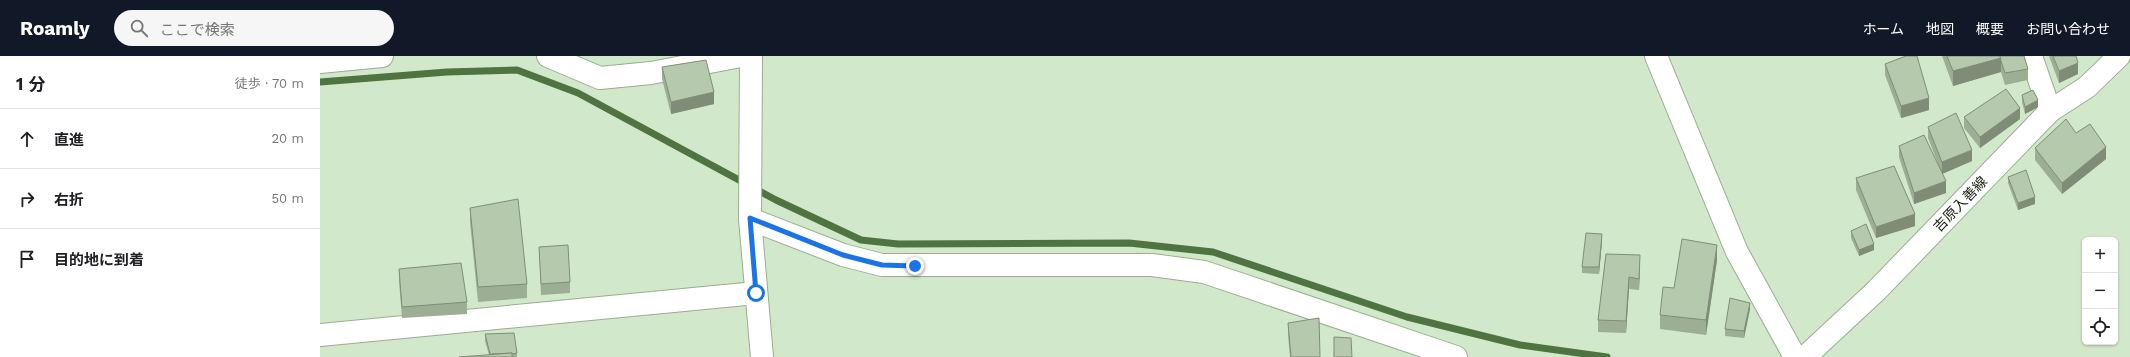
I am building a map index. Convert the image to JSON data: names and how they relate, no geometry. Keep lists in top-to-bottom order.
{
  "streets": {
    "street": ["吉原入善線"]
  },
  "page": {
    "header": "Roamly",
    "search": "ここで検索",
    "nav": [
      "ホーム",
      "地図",
      "概要",
      "お問い合わせ"
    ],
    "heading": ["1 分", "徒歩 · 70 m"],
    "list": [
      ["直進", "20 m"],
      ["右折", "50 m"],
      "目的地に到着"
    ],
    "map_buttons": ["+", "−"]
  }
}
